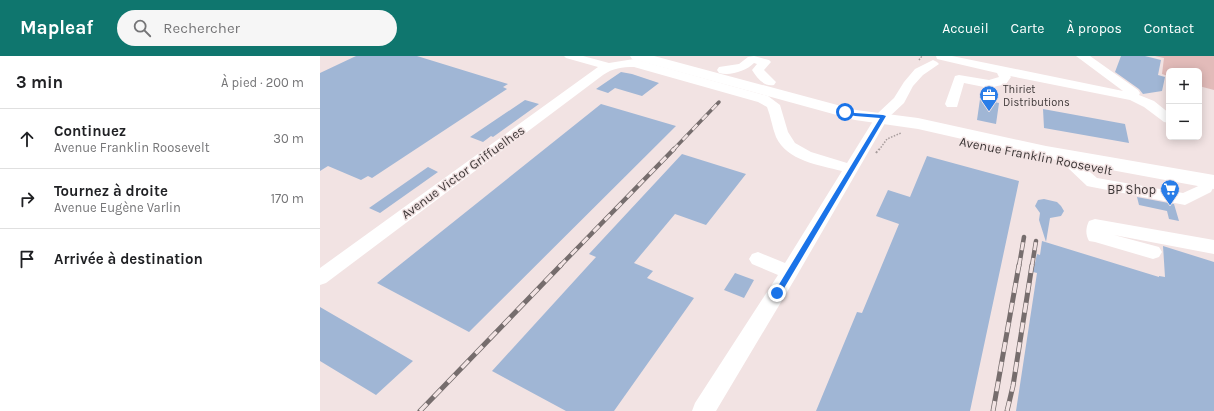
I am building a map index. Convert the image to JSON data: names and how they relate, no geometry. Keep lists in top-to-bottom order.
{
  "streets": {
    "main road": ["Avenue Franklin Roosevelt"],
    "street": ["Avenue Victor Griffuelhes"]
  },
  "places": {
    "office": ["Thiriet Distributions"],
    "supermarket": ["BP Shop"]
  },
  "page": {
    "header": "Mapleaf",
    "search": "Rechercher",
    "nav": [
      "Accueil",
      "Carte",
      "À propos",
      "Contact"
    ],
    "heading": ["3 min", "À pied · 200 m"],
    "map_buttons": ["+", "−"],
    "list": [
      ["Continuez", "Avenue Franklin Roosevelt", "30 m"],
      ["Tournez à droite", "Avenue Eugène Varlin", "170 m"],
      "Arrivée à destination"
    ]
  }
}
